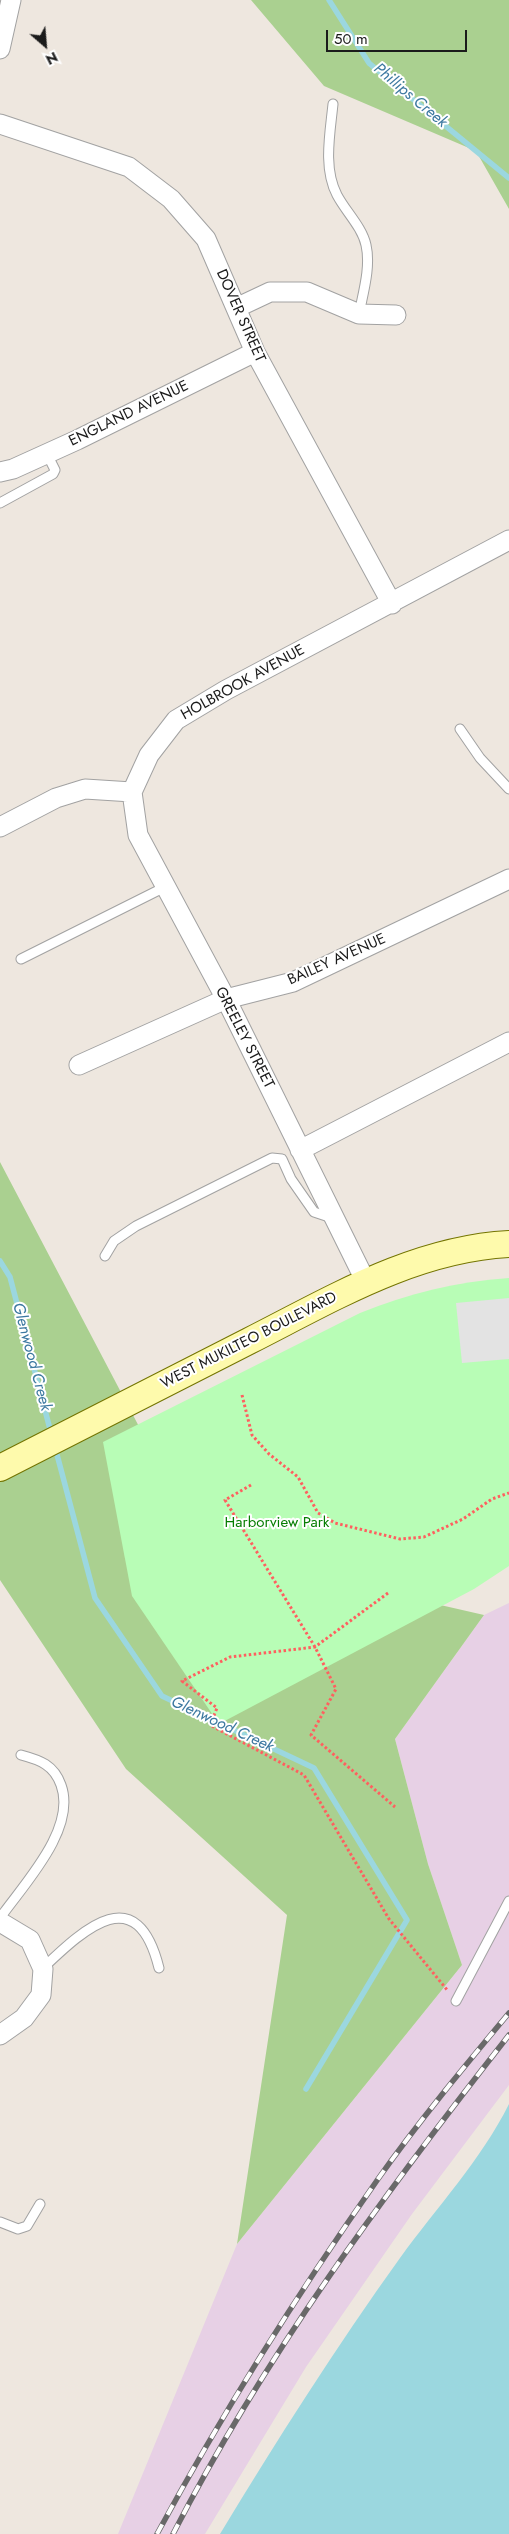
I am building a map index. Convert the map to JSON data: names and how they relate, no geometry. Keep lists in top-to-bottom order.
{
  "streets": {
    "main road": ["WEST MUKILTEO BOULEVARD"],
    "street": [
      "DOVER STREET",
      "ENGLAND AVENUE",
      "HOLBROOK AVENUE",
      "BAILEY AVENUE",
      "GREELEY STREET"
    ]
  },
  "crossings": [
    ["DOVER STREET", "ENGLAND AVENUE"],
    ["DOVER STREET", "HOLBROOK AVENUE"],
    ["HOLBROOK AVENUE", "GREELEY STREET"],
    ["BAILEY AVENUE", "GREELEY STREET"],
    ["GREELEY STREET", "WEST MUKILTEO BOULEVARD"]
  ],
  "water": ["Phillips Creek", "Glenwood Creek"],
  "parks": ["Harborview Park"],
  "scale_bar": "50 m",
  "north": "bottom right"
}
